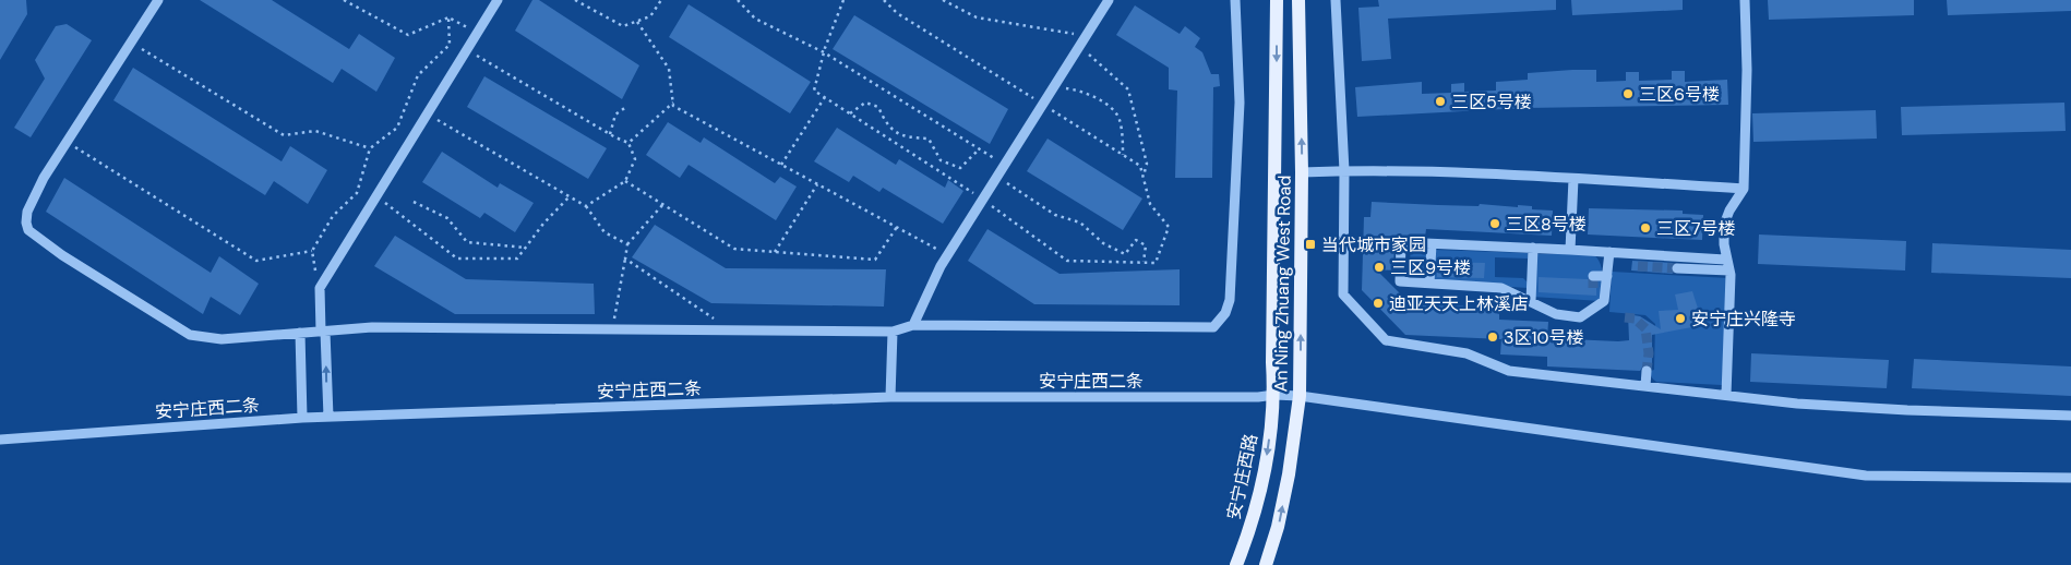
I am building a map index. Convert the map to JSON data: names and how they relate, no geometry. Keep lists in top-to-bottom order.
{
  "streets": {
    "main road": ["An Ning Zhuang West Road", "安宁庄西路"],
    "street": ["安宁庄西二条"]
  },
  "crossings": [
    ["An Ning Zhuang West Road", "安宁庄西二条"],
    ["安宁庄西二条", "安宁庄西路"]
  ],
  "one_way": ["An Ning Zhuang West Road", "安宁庄西路"],
  "places": {
    "other": [
      "三区6号楼",
      "三区5号楼",
      "三区8号楼",
      "三区7号楼",
      "三区9号楼",
      "迪亚天天上林溪店",
      "安宁庄兴隆寺",
      "3区10号楼"
    ],
    "transit": ["当代城市家园"]
  }
}
